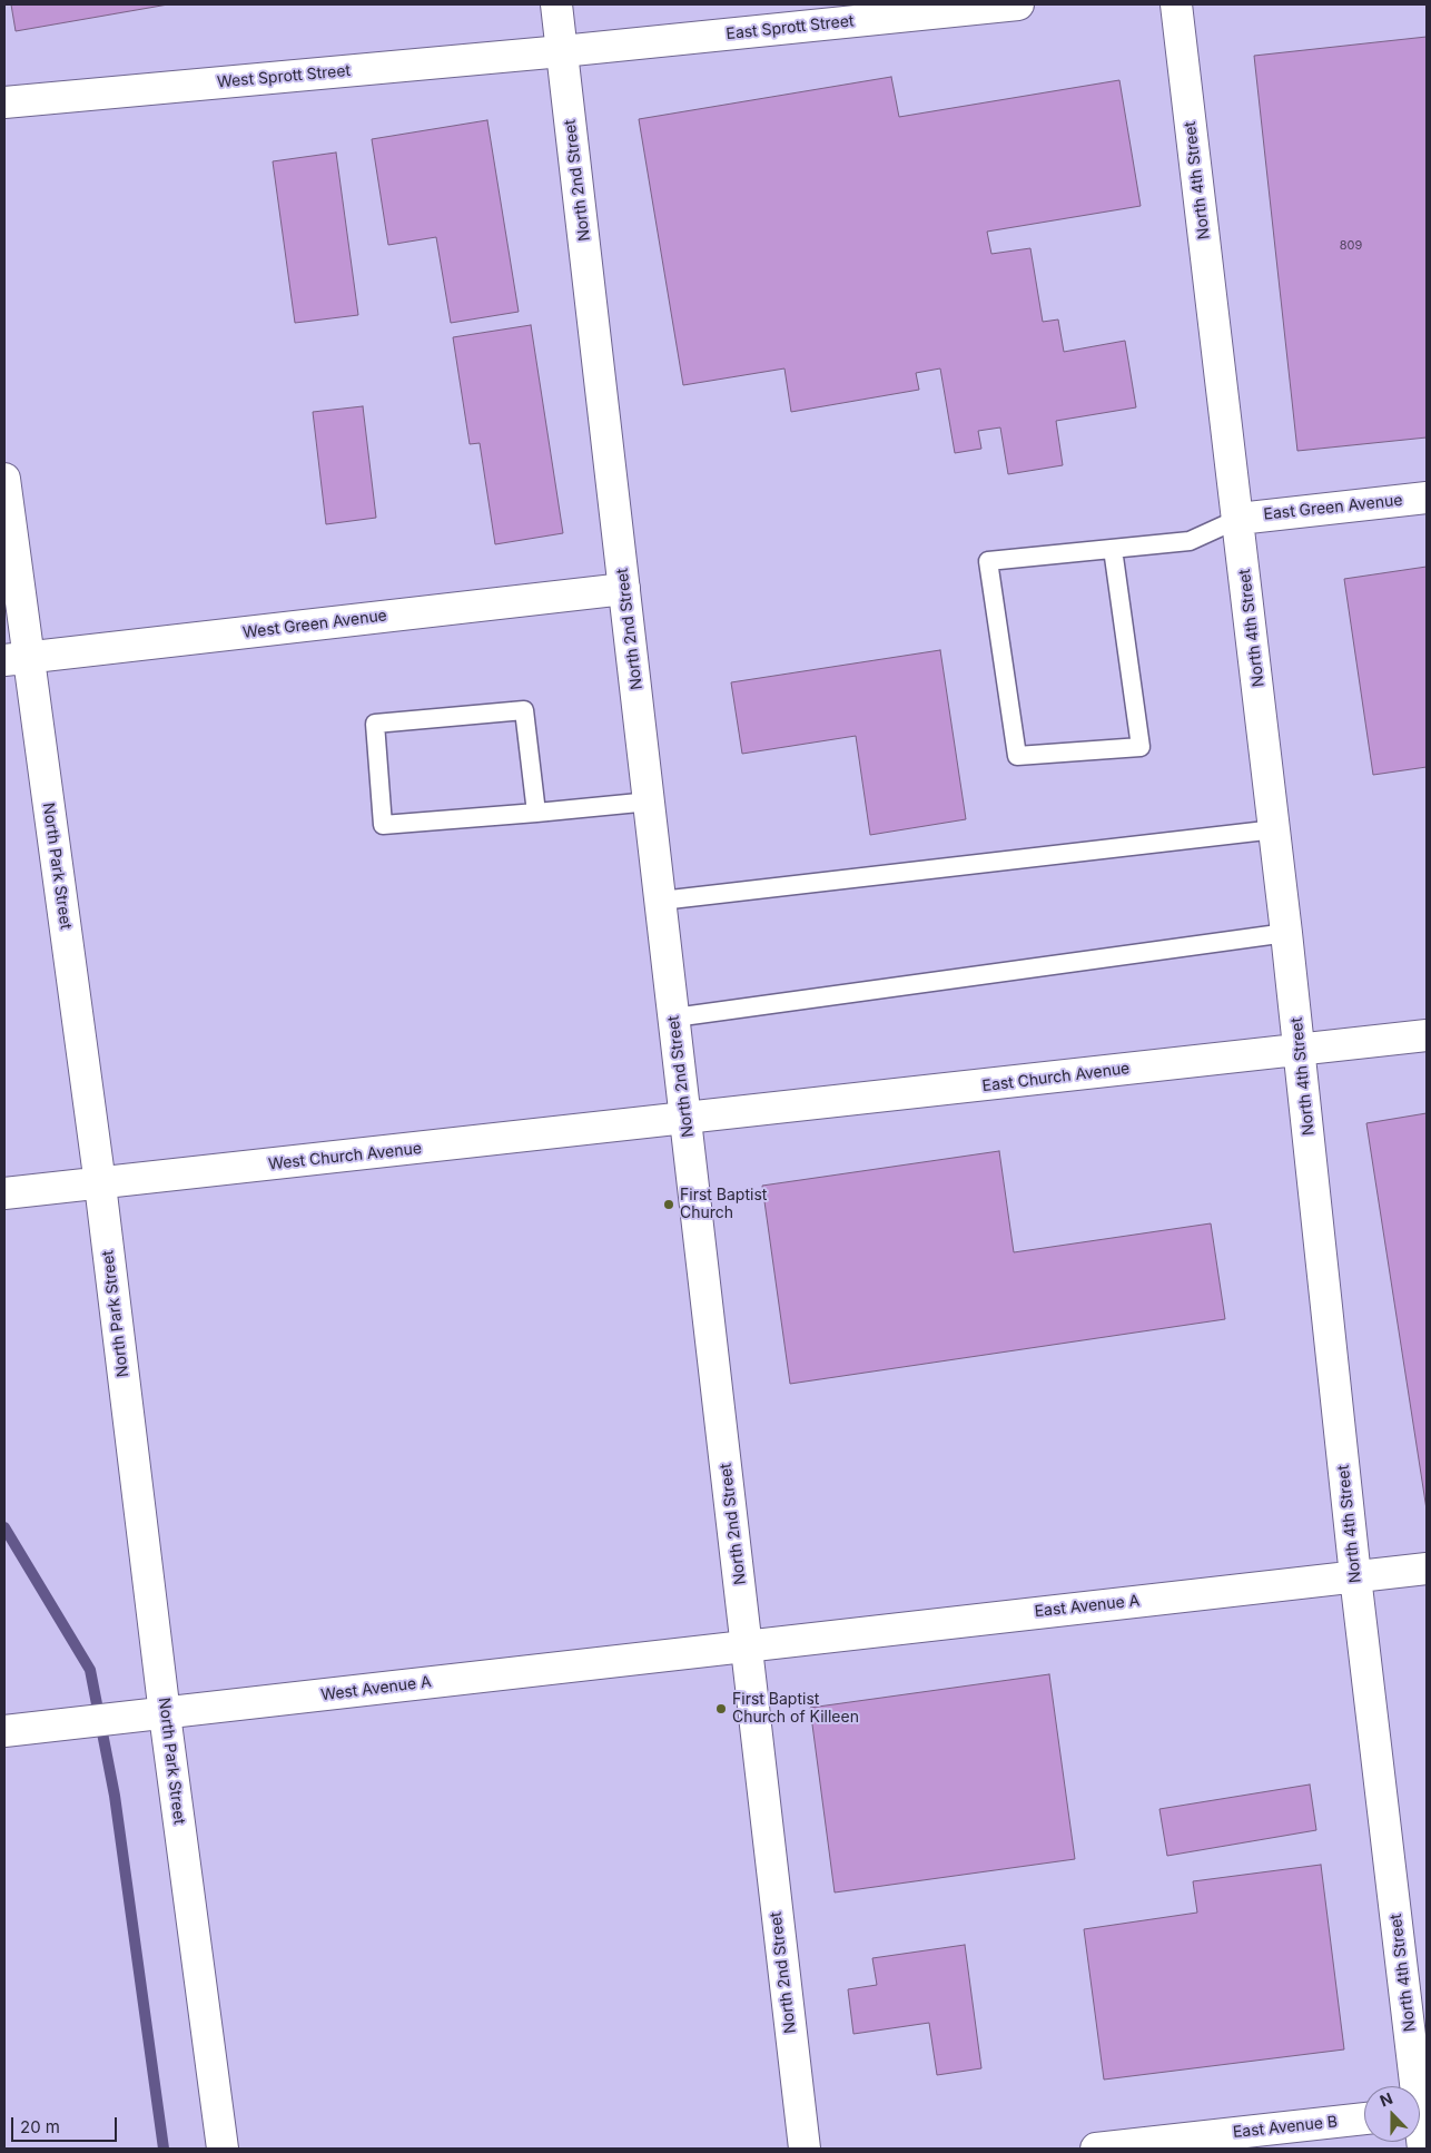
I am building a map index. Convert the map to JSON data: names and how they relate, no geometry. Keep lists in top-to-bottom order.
{
  "streets": {
    "street": [
      "East Sprott Street",
      "West Sprott Street",
      "North 2nd Street",
      "North 4th Street",
      "East Green Avenue",
      "West Green Avenue",
      "North Park Street",
      "East Church Avenue",
      "West Church Avenue",
      "East Avenue A",
      "West Avenue A",
      "East Avenue B"
    ]
  },
  "crossings": [
    ["East Sprott Street", "West Sprott Street"],
    ["East Sprott Street", "North 2nd Street"],
    ["West Sprott Street", "North 2nd Street"],
    ["North 2nd Street", "West Green Avenue"],
    ["North 2nd Street", "East Church Avenue"],
    ["North 2nd Street", "West Church Avenue"],
    ["North 2nd Street", "East Avenue A"],
    ["North 2nd Street", "West Avenue A"],
    ["North 4th Street", "East Green Avenue"],
    ["North 4th Street", "East Church Avenue"],
    ["North 4th Street", "East Avenue A"],
    ["West Green Avenue", "North Park Street"],
    ["North Park Street", "West Church Avenue"],
    ["North Park Street", "West Avenue A"],
    ["East Church Avenue", "West Church Avenue"],
    ["East Avenue A", "West Avenue A"]
  ],
  "places": ["First Baptist Church", "First Baptist Church of Killeen"],
  "house_numbers": ["809"],
  "scale_bar": "20 m",
  "north": "top"
}
